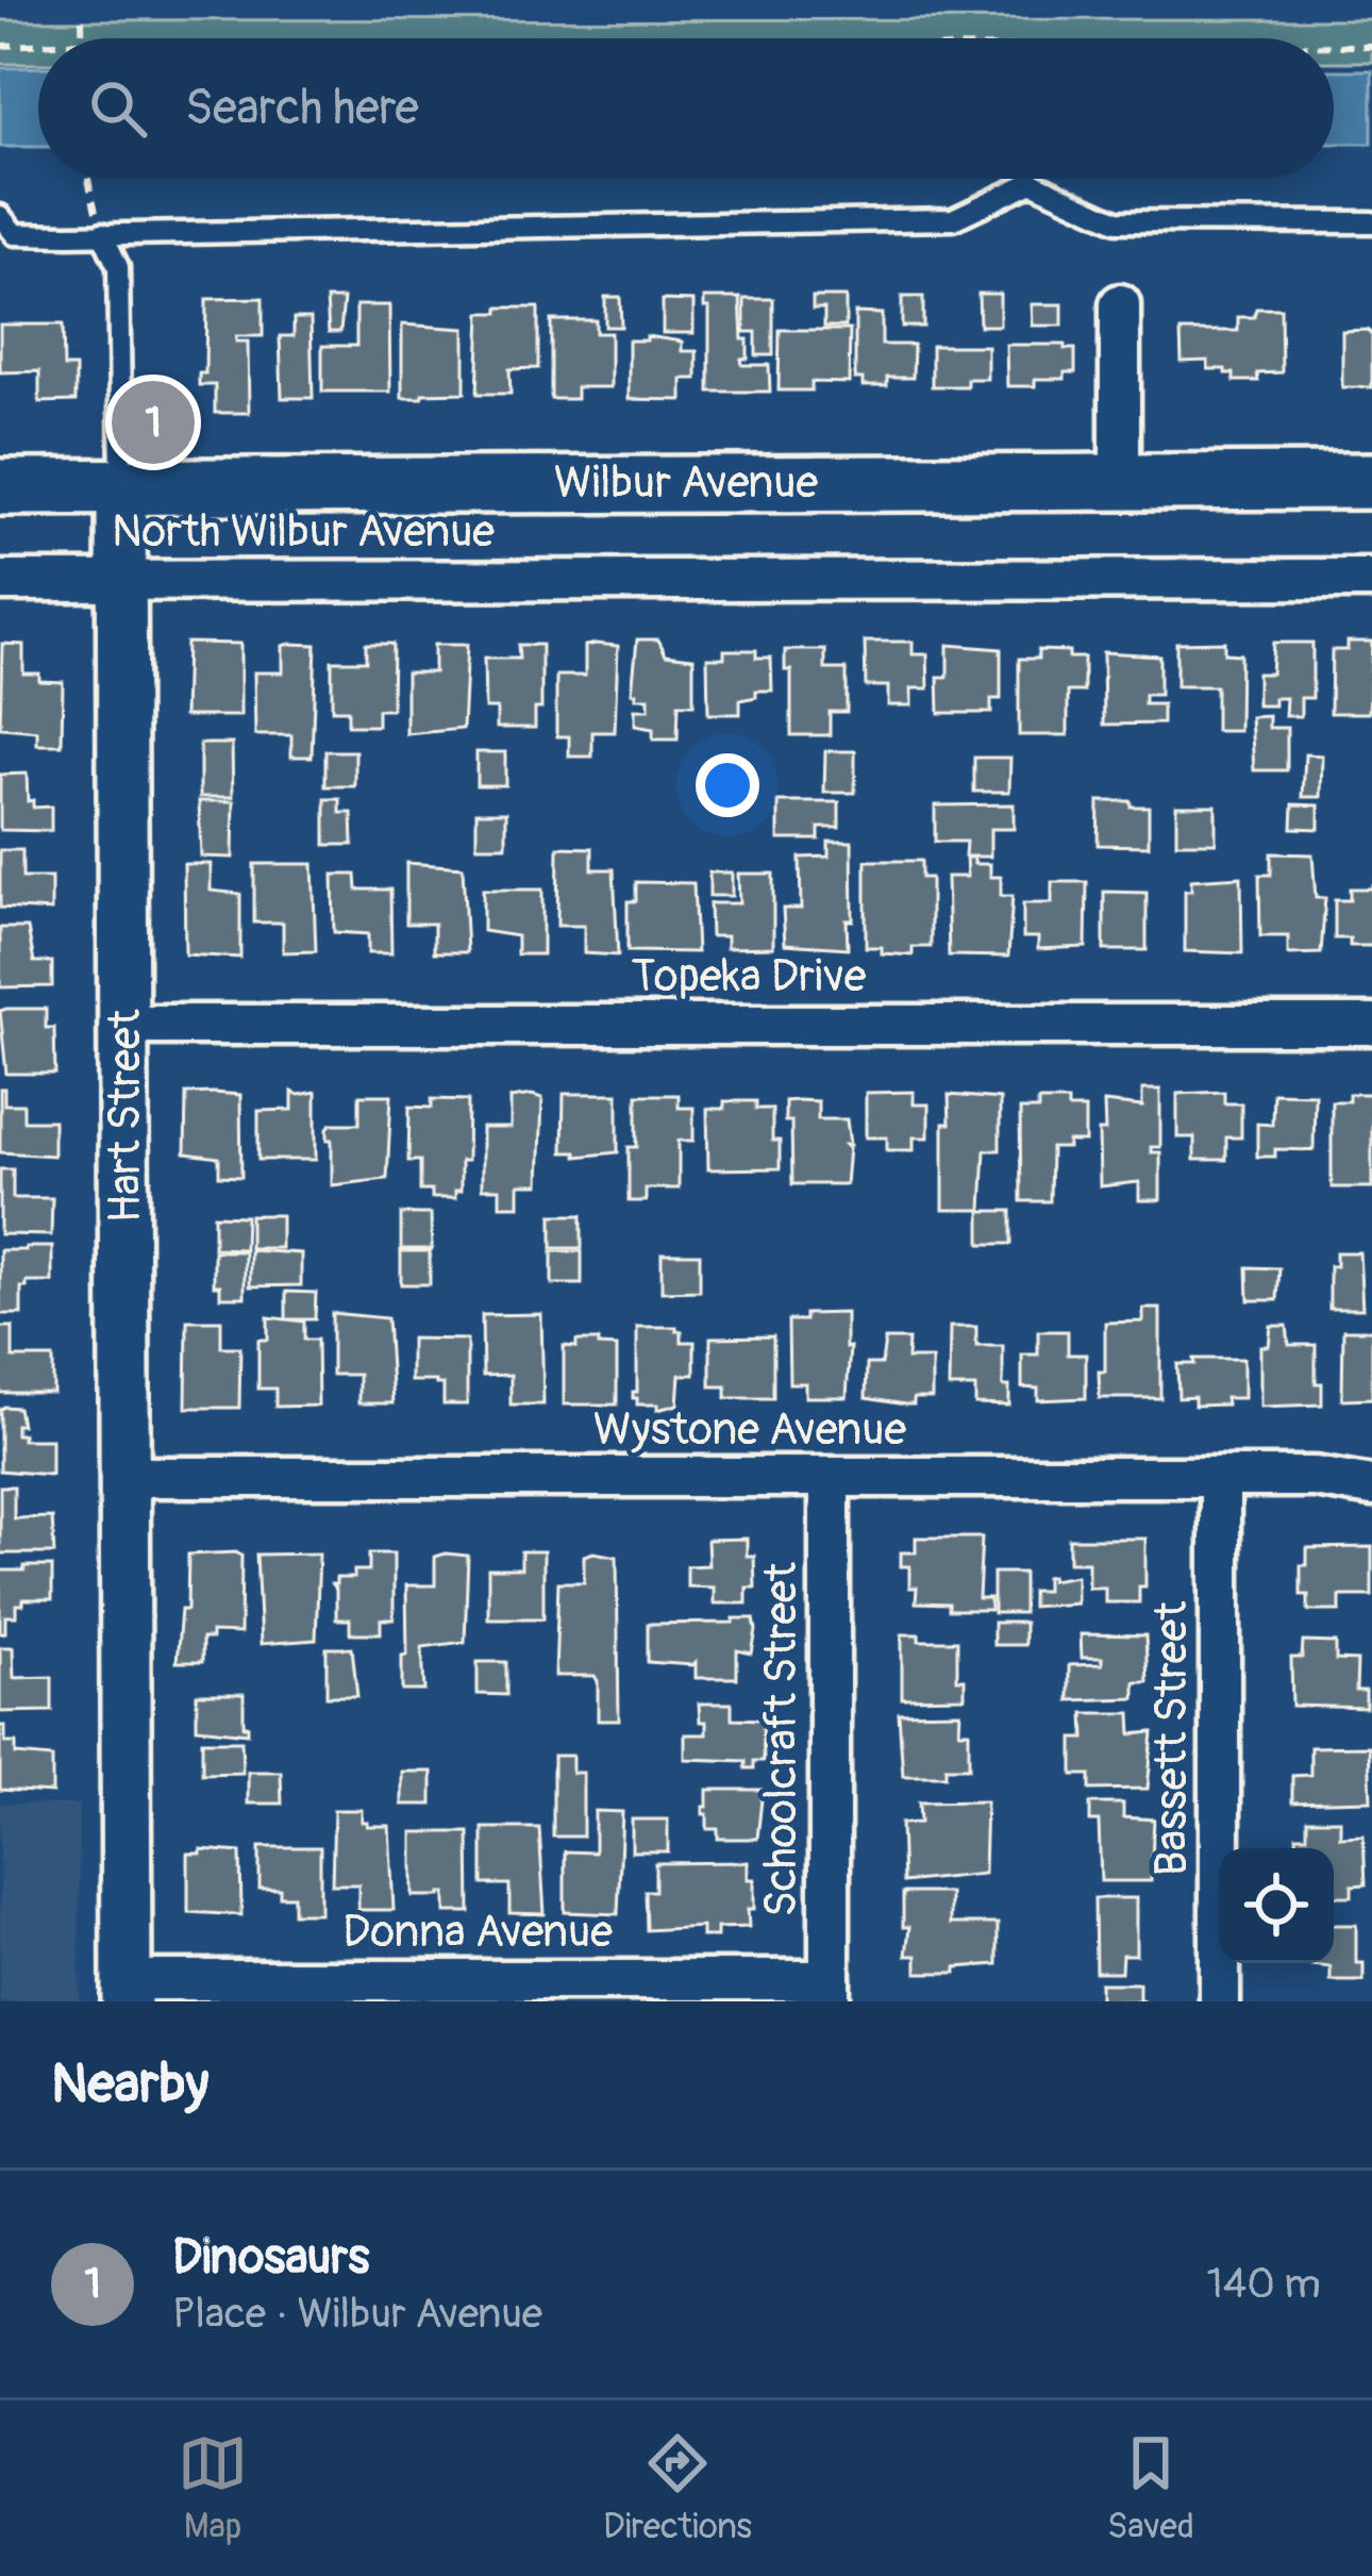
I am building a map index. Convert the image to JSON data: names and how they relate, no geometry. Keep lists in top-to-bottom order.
{
  "streets": {
    "main road": ["Wilbur Avenue"],
    "street": [
      "North Wilbur Avenue",
      "Topeka Drive",
      "Hart Street",
      "Wystone Avenue",
      "Bassett Street",
      "Schoolcraft Street",
      "Donna Avenue"
    ]
  },
  "crossings": [
    ["Wilbur Avenue", "Hart Street"],
    ["North Wilbur Avenue", "Hart Street"],
    ["Topeka Drive", "Hart Street"],
    ["Hart Street", "Wystone Avenue"],
    ["Hart Street", "Donna Avenue"],
    ["Wystone Avenue", "Bassett Street"],
    ["Wystone Avenue", "Schoolcraft Street"],
    ["Schoolcraft Street", "Donna Avenue"]
  ],
  "page": {
    "search": "Search here",
    "pins": "1",
    "heading": "Nearby",
    "list": [
      {
        "mark": "1",
        "name": "Dinosaurs",
        "note": "Place · Wilbur Avenue",
        "value": "140 m"
      }
    ],
    "nav": ["Map", "Directions", "Saved"]
  }
}
